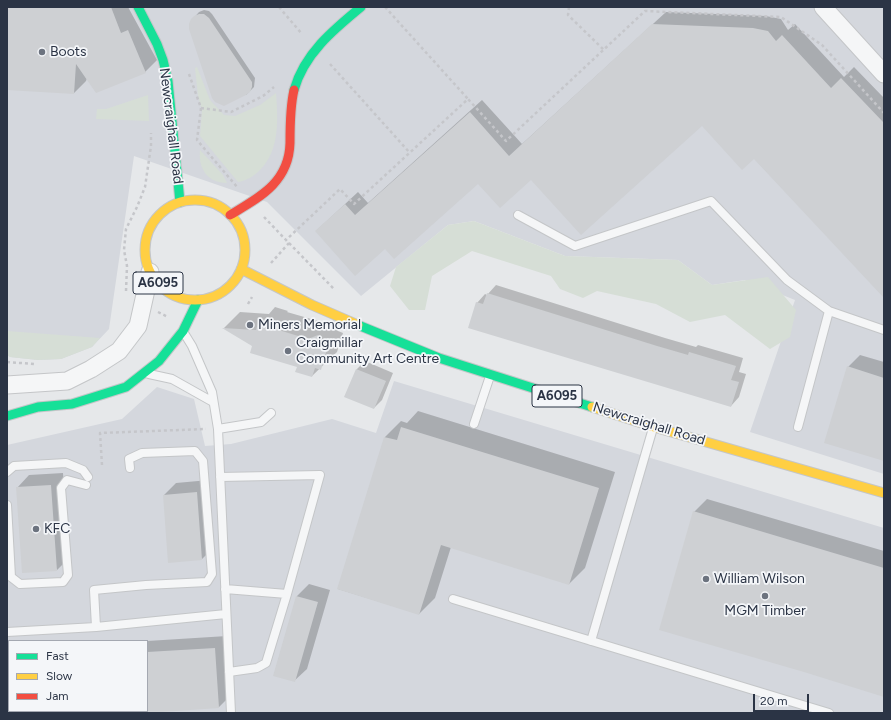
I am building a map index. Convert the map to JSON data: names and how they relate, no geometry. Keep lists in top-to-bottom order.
{
  "streets": {
    "main road": ["Newcraighall Road", "A6095"]
  },
  "crossings": [
    ["Newcraighall Road", "A6095"]
  ],
  "places": [
    "Boots",
    "Miners Memorial",
    "Craigmillar Community Art Centre",
    "KFC",
    "William Wilson",
    "MGM Timber"
  ],
  "legend": ["Fast", "Slow", "Jam"],
  "scale_bar": "20 m"
}
